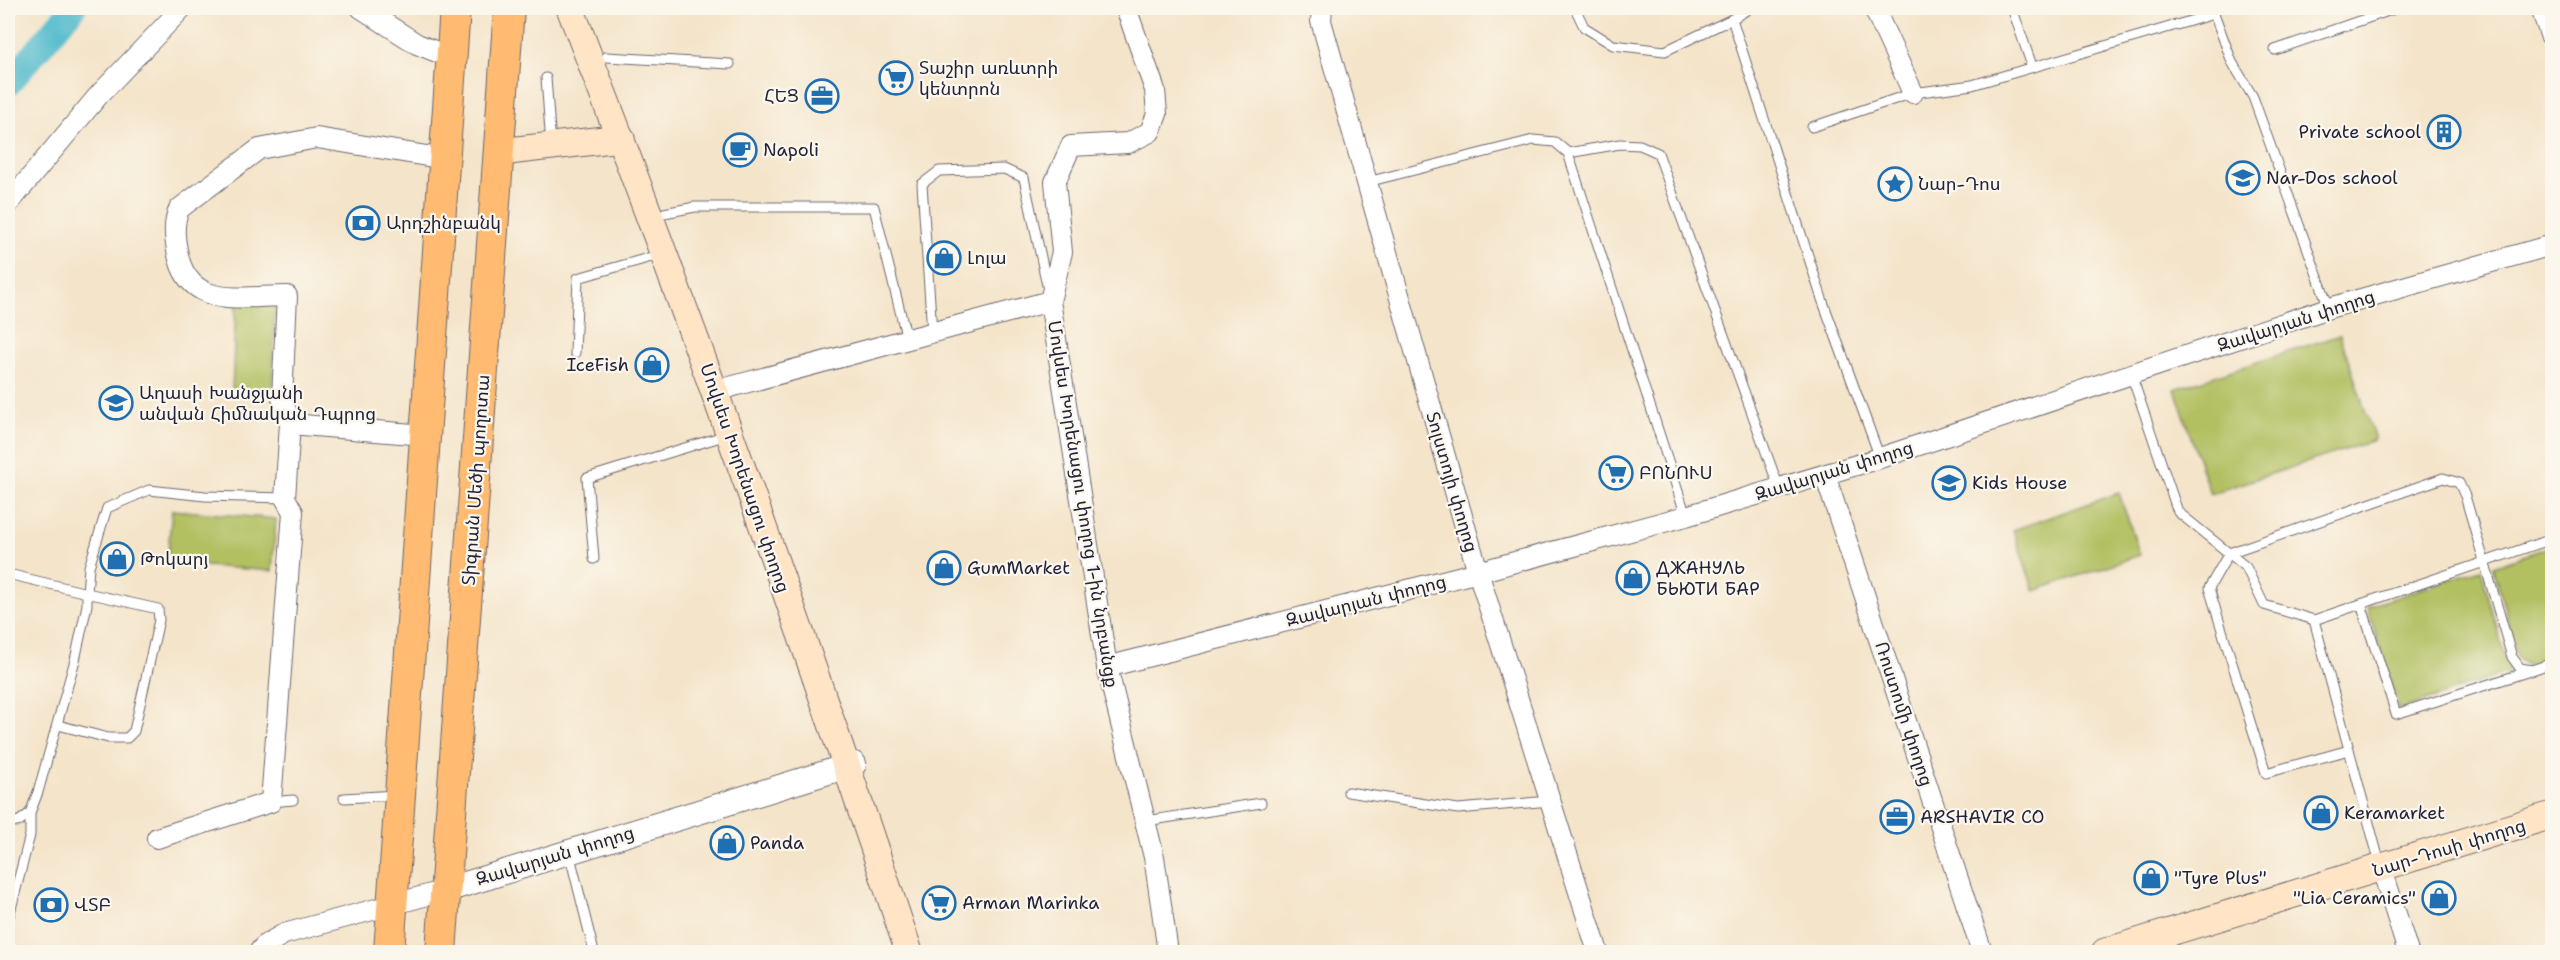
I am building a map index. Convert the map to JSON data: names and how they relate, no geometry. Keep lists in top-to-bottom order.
{
  "streets": {
    "main road": ["Մովսես Խորենացու փողոց", "Տիգրան Մեծի պողոտա", "Նար-Դոսի փողոց"],
    "street": [
      "Զավարյան փողոց",
      "Տոլստոյի փողոց",
      "Մովսես Խորենացու փողոց 1-ին նրբանցք",
      "Ռոստոմի փողոց"
    ]
  },
  "crossings": [
    ["Զավարյան փողոց", "Մովսես Խորենացու փողոց"],
    ["Զավարյան փողոց", "Տիգրան Մեծի պողոտա"],
    ["Զավարյան փողոց", "Տոլստոյի փողոց"],
    ["Զավարյան փողոց", "Մովսես Խորենացու փողոց 1-ին նրբանցք"],
    ["Զավարյան փողոց", "Ռոստոմի փողոց"]
  ],
  "places": {
    "supermarket": ["Տաշիր առևտրի կենտրոն", "ԲՈՆՈՒՍ", "Arman Marinka"],
    "office": ["ՀԵՑ", "ARSHAVIR CO"],
    "building": ["Private school"],
    "cafe": ["Napoli"],
    "school or university": ["Nar-Dos school", "Աղասի Խանջյանի անվան Հիմնական Դպրոց", "Kids House"],
    "place": ["Նար-Դոս"],
    "bank": ["Արդշինբանկ", "ՎՏԲ"],
    "shop": [
      "Լոլա",
      "IceFish",
      "Թոկարյ",
      "GumMarket",
      "ДЖАНУЛЬ БЬЮТИ БАР",
      "Keramarket",
      "Panda",
      "\"Tyre Plus\"",
      "\"Lia Ceramics\""
    ]
  }
}
